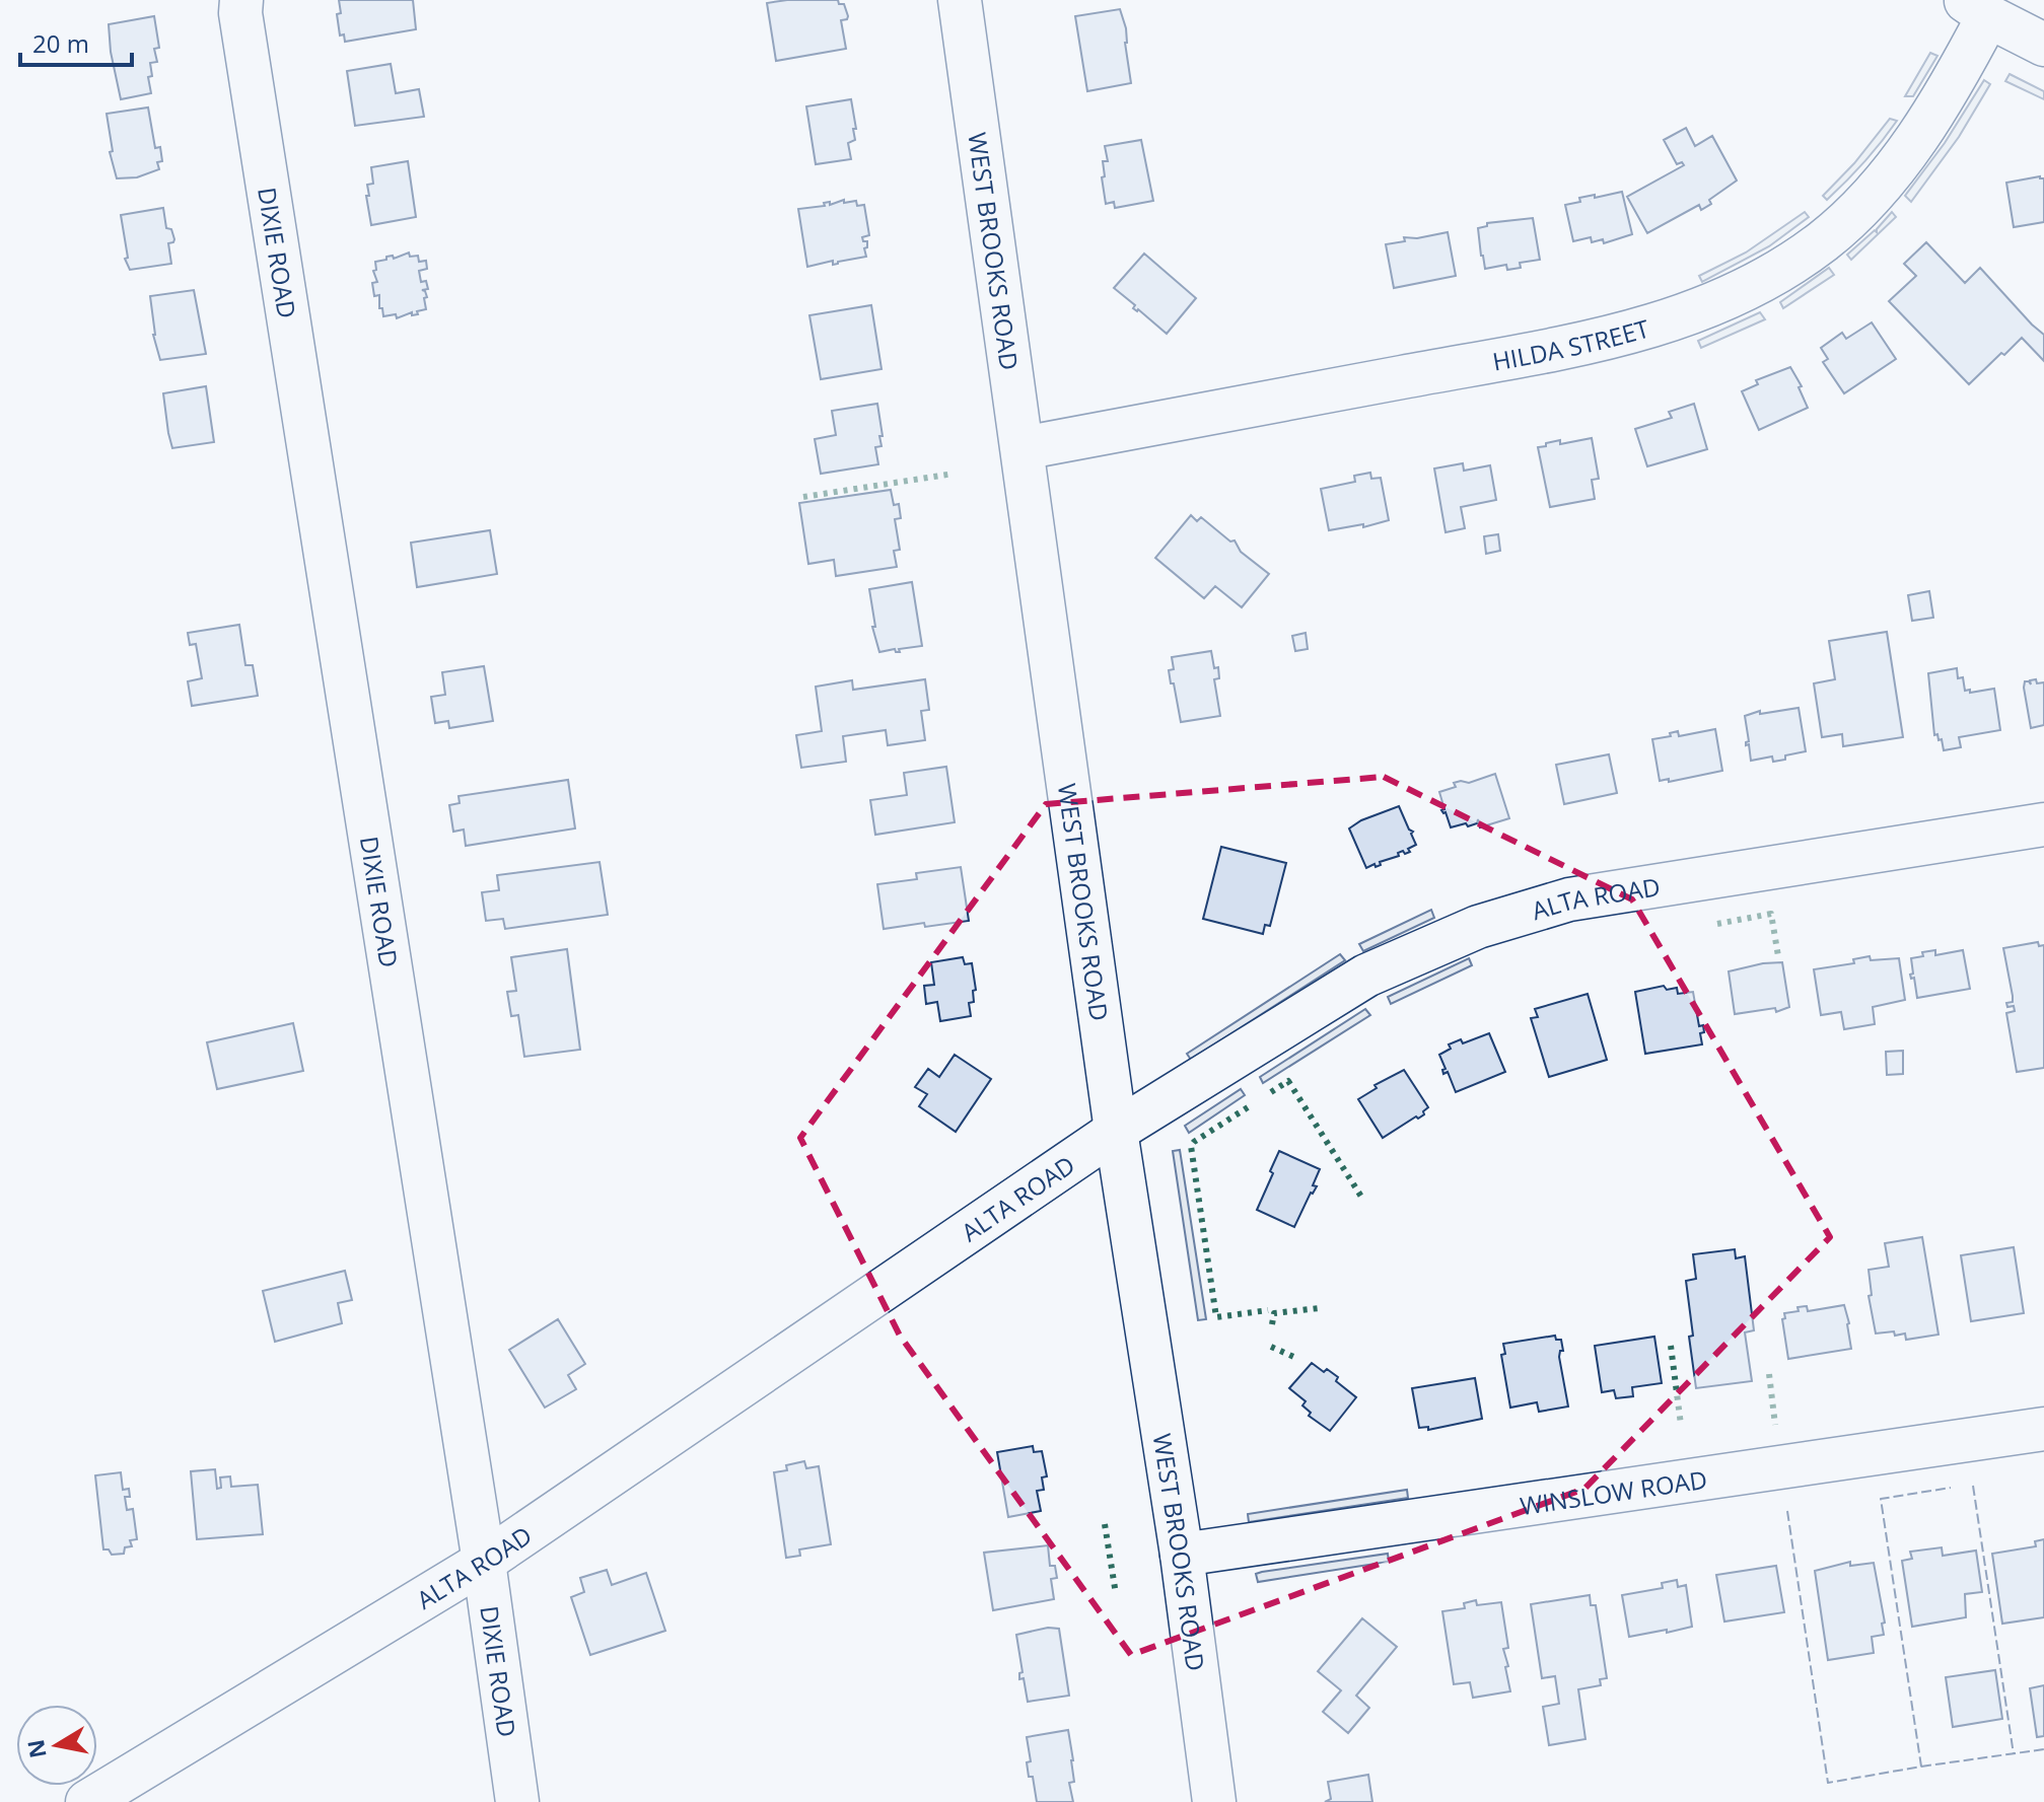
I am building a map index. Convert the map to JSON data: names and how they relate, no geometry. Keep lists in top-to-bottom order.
{
  "streets": {
    "street": [
      "WEST BROOKS ROAD",
      "DIXIE ROAD",
      "HILDA STREET",
      "ALTA ROAD",
      "WINSLOW ROAD"
    ]
  },
  "crossings": [
    ["WEST BROOKS ROAD", "HILDA STREET"],
    ["WEST BROOKS ROAD", "ALTA ROAD"],
    ["WEST BROOKS ROAD", "WINSLOW ROAD"],
    ["DIXIE ROAD", "ALTA ROAD"]
  ],
  "scale_bar": "20 m",
  "north": "left"
}
